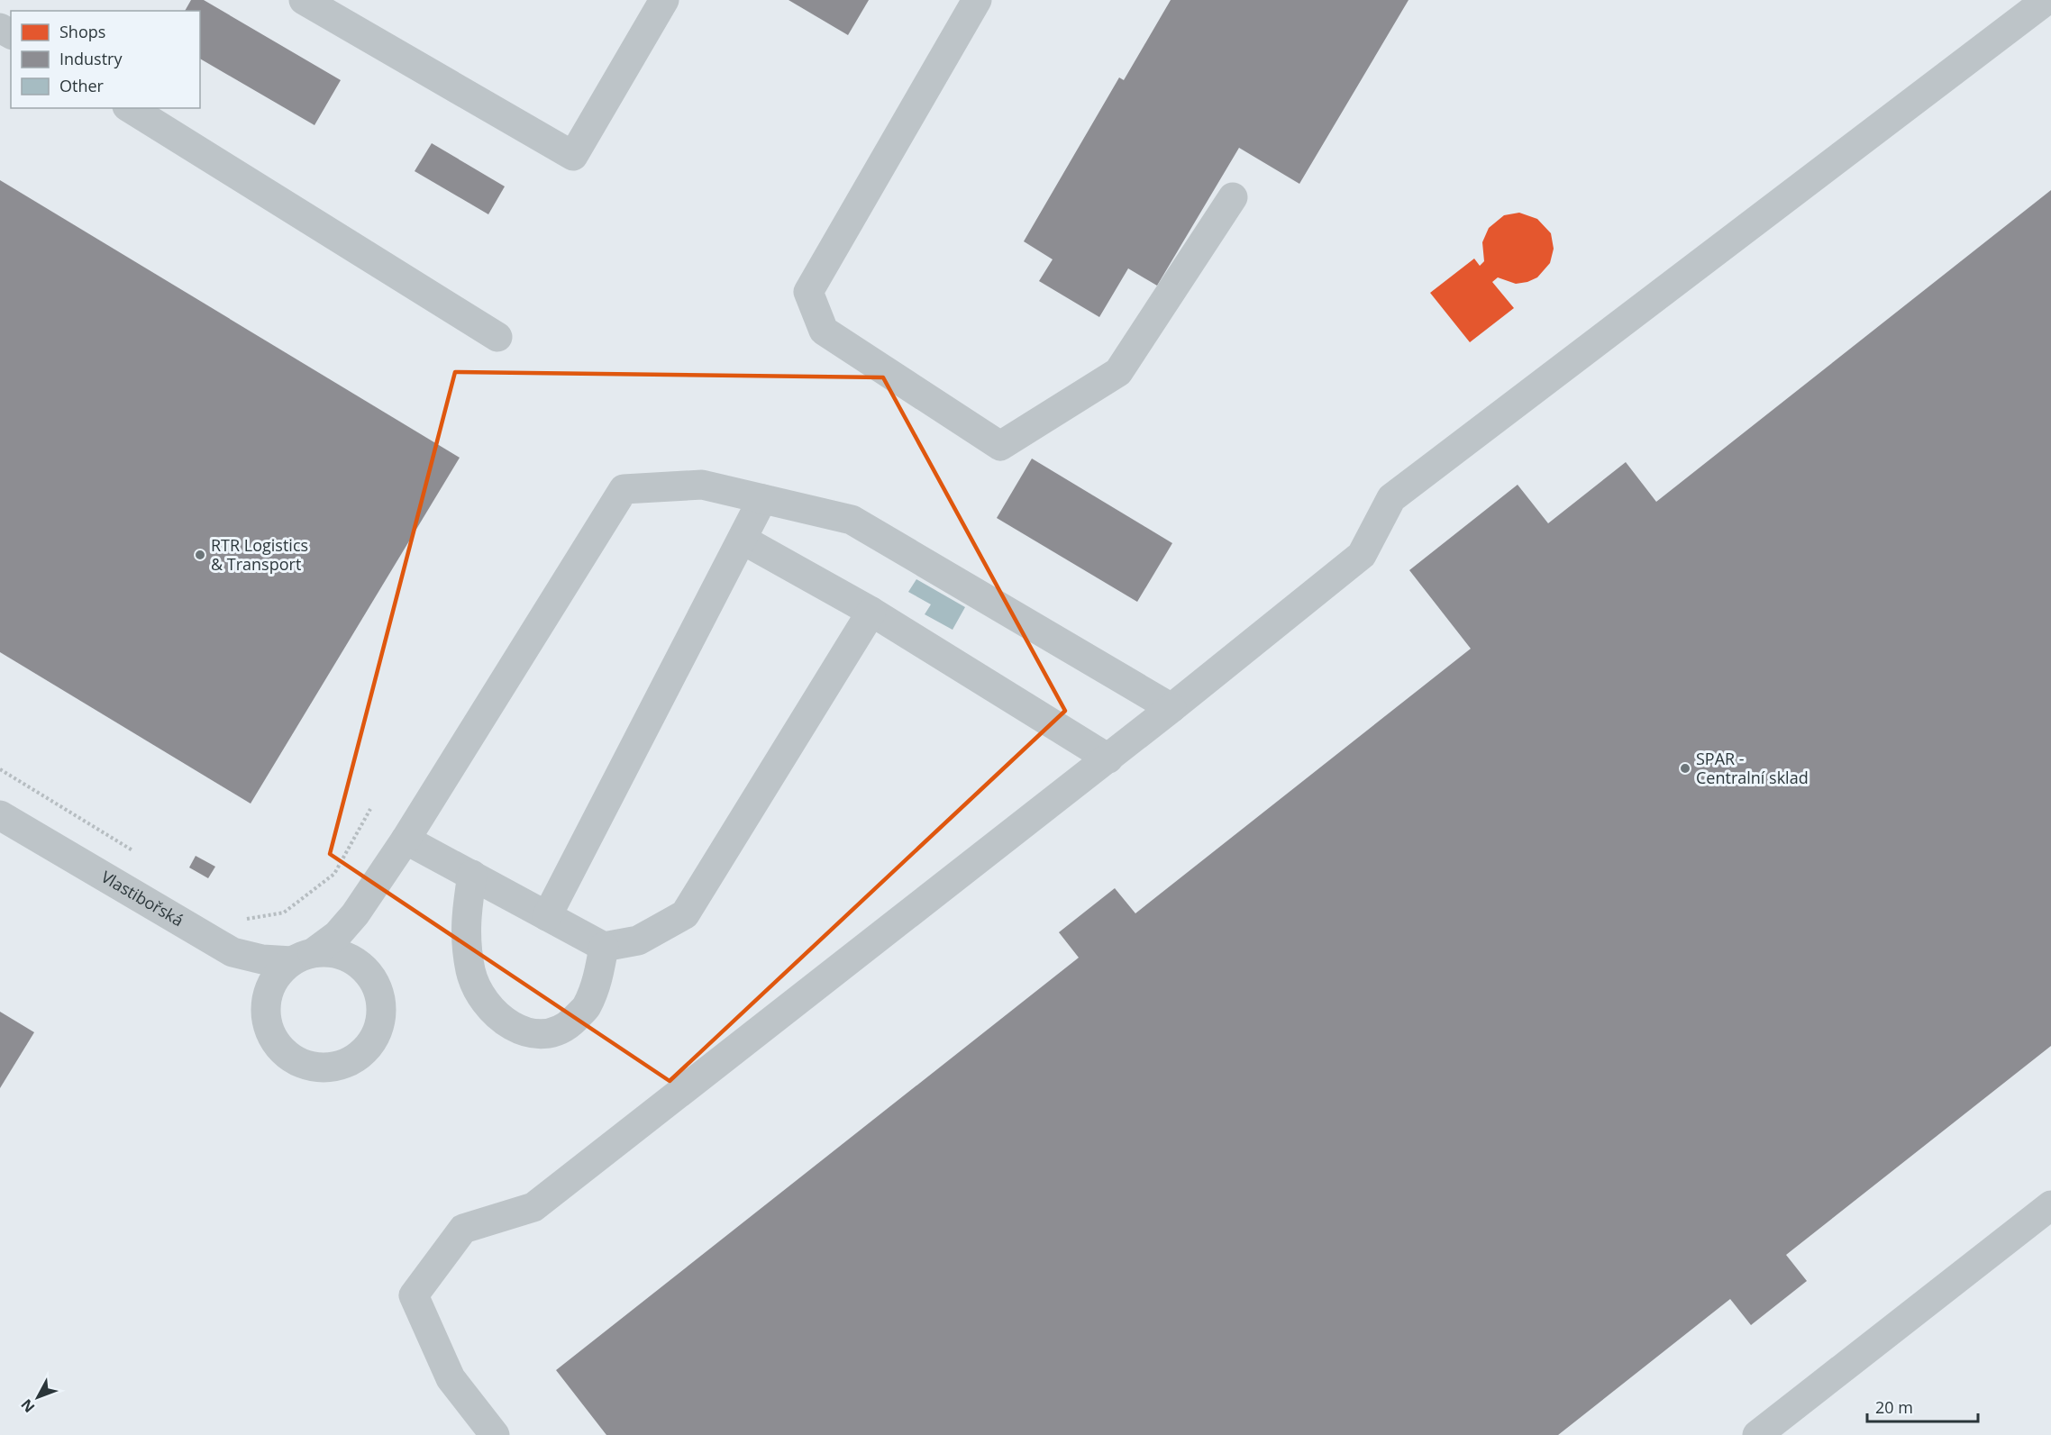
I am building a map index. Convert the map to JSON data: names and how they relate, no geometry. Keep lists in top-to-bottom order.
{
  "streets": {
    "street": ["Vlastibořská"]
  },
  "places": ["RTR Logistics & Transport", "SPAR - Centralní sklad"],
  "legend": ["Shops", "Industry", "Other"],
  "scale_bar": "20 m",
  "north": "bottom left"
}
